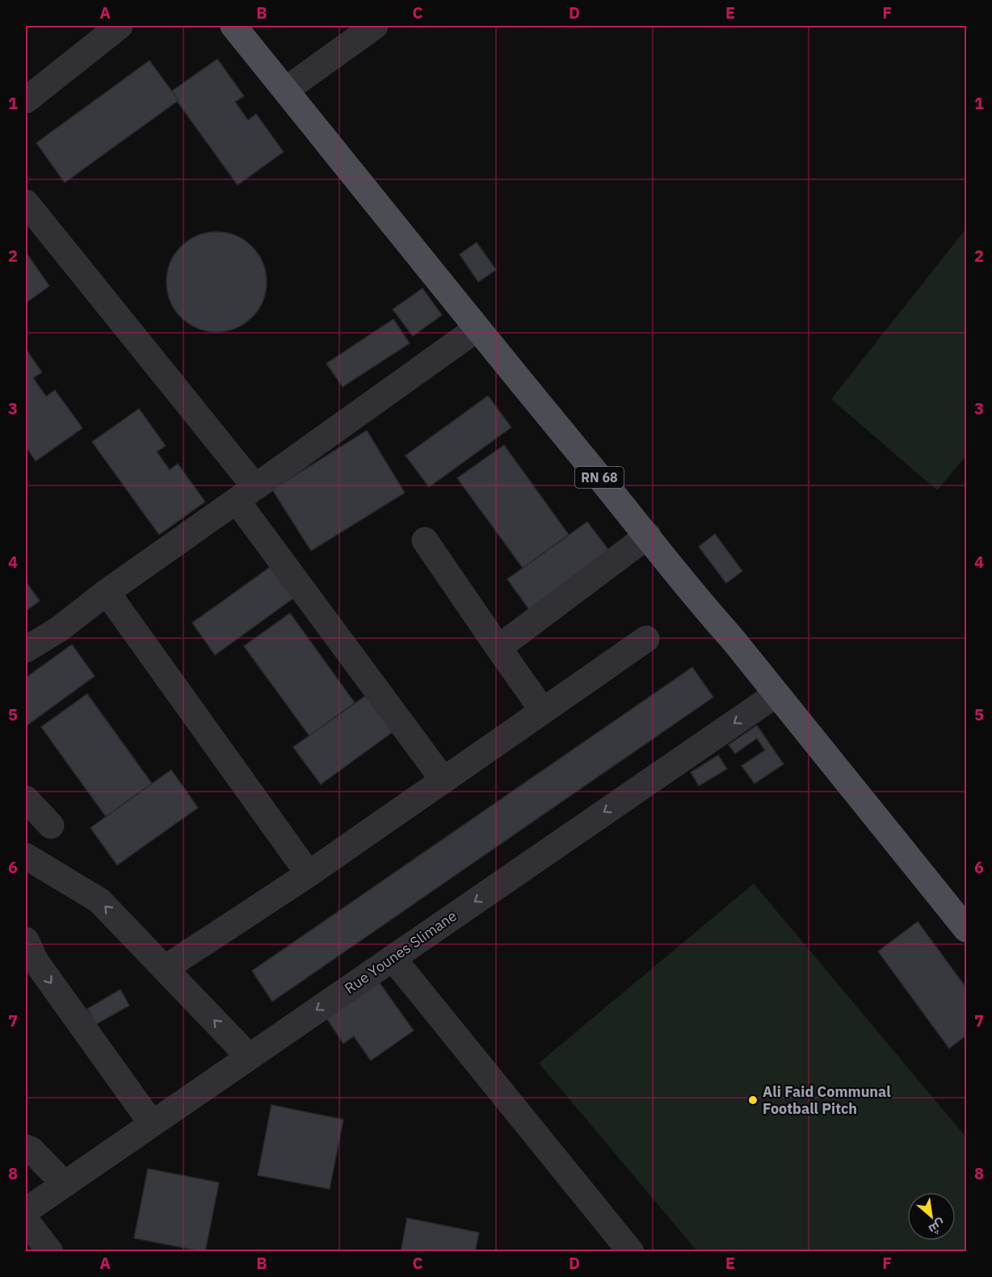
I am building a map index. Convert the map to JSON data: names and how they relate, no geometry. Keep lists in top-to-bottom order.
{
  "streets": {
    "main road": ["RN 68"],
    "street": ["Rue Younes Slimane"]
  },
  "crossings": [
    ["RN 68", "Rue Younes Slimane"]
  ],
  "places": ["Ali Faid Communal Football Pitch"],
  "north": "bottom right",
  "grid": {
    "columns": [
      "A",
      "B",
      "C",
      "D",
      "E",
      "F"
    ],
    "rows": [
      "1",
      "2",
      "3",
      "4",
      "5",
      "6",
      "7",
      "8"
    ]
  }
}
